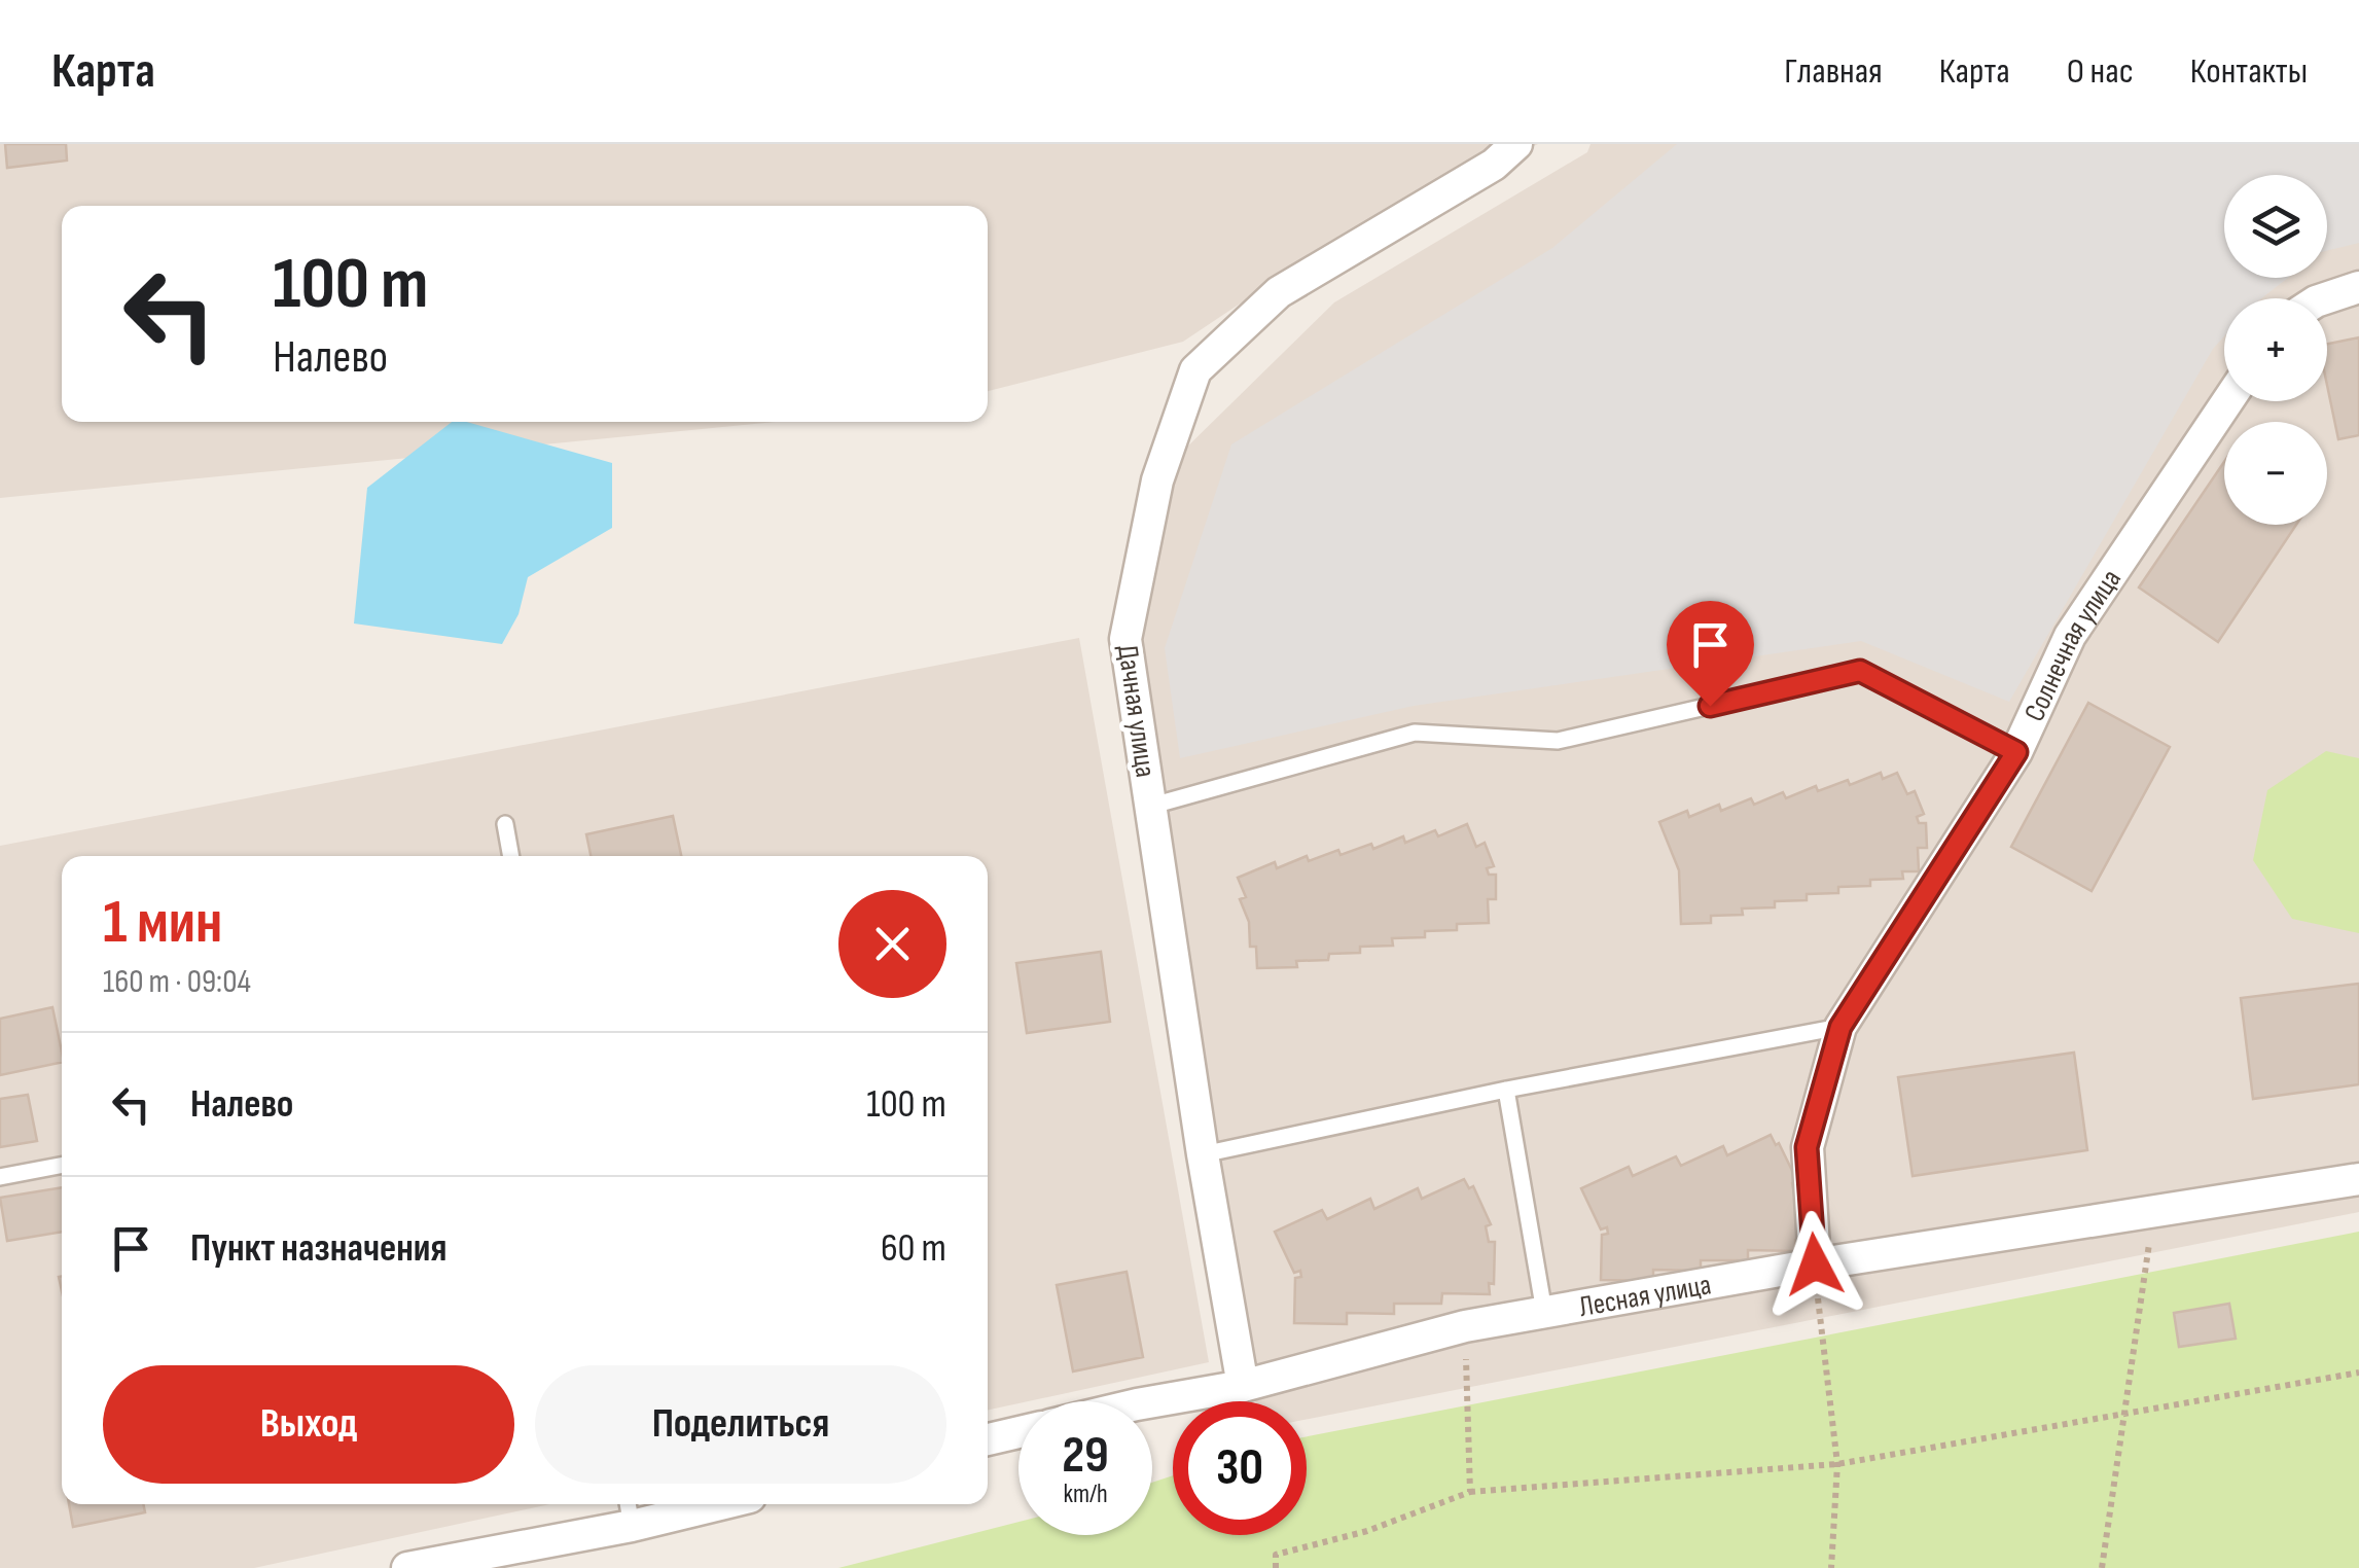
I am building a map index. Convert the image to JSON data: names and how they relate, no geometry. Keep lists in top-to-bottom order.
{
  "streets": {
    "street": ["Солнечная улица", "Дачная улица", "Лесная улица"]
  },
  "crossings": [
    ["Солнечная улица", "Лесная улица"],
    ["Дачная улица", "Лесная улица"]
  ],
  "page": {
    "header": "Карта",
    "nav": [
      "Главная",
      "Карта",
      "О нас",
      "Контакты"
    ],
    "map_buttons": ["+", "−"],
    "turn": ["100 m", "Налево"],
    "heading": ["1 мин", "160 m · 09:04"],
    "list": [
      {
        "name": "Налево",
        "value": "100 m"
      },
      {
        "name": "Пункт назначения",
        "value": "60 m"
      }
    ],
    "buttons": ["Выход", "Поделиться"],
    "speed": "29 km/h",
    "limit": "30"
  }
}
